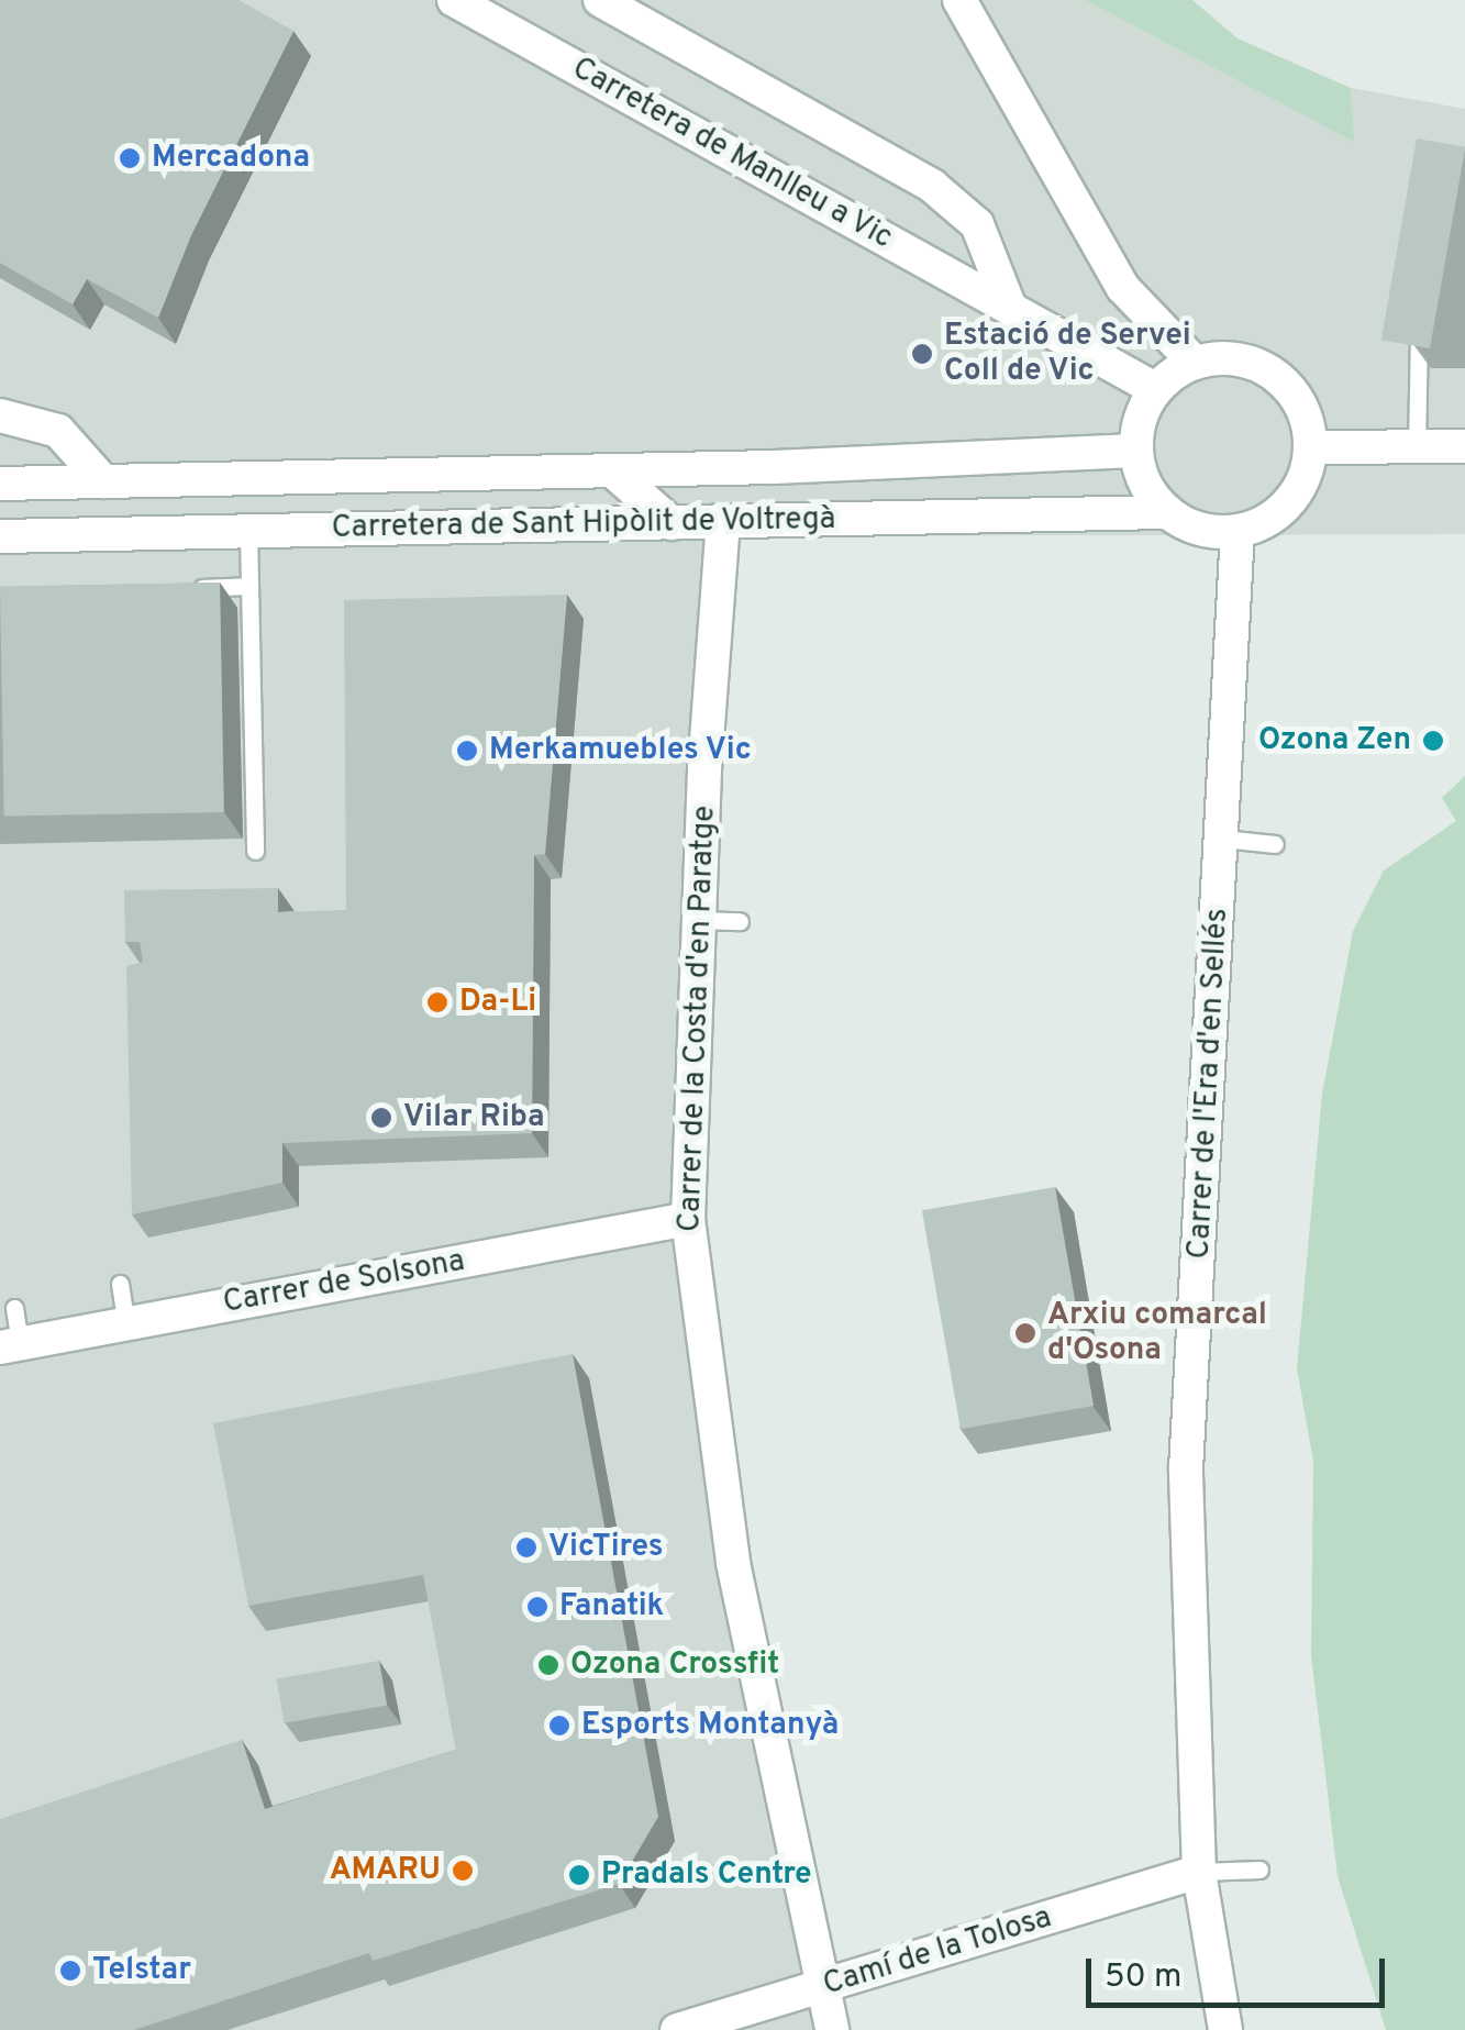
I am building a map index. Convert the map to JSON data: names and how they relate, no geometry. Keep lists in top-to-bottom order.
{
  "streets": {
    "street": [
      "Carretera de Manlleu a Vic",
      "Carretera de Sant Hipòlit de Voltregà",
      "Carrer de la Costa d'en Paratge",
      "Carrer de l'Era d'en Sellés",
      "Carrer de Solsona",
      "Camí de la Tolosa"
    ]
  },
  "crossings": [
    ["Carretera de Manlleu a Vic", "Carretera de Sant Hipòlit de Voltregà"],
    ["Carretera de Manlleu a Vic", "Carrer de l'Era d'en Sellés"],
    ["Carretera de Sant Hipòlit de Voltregà", "Carrer de la Costa d'en Paratge"],
    ["Carretera de Sant Hipòlit de Voltregà", "Carrer de l'Era d'en Sellés"],
    ["Carrer de la Costa d'en Paratge", "Carrer de Solsona"],
    ["Carrer de la Costa d'en Paratge", "Camí de la Tolosa"],
    ["Carrer de l'Era d'en Sellés", "Camí de la Tolosa"]
  ],
  "places": [
    "Mercadona",
    "Estació de Servei Coll de Vic",
    "Ozona Zen",
    "Merkamuebles Vic",
    "Da-Li",
    "Vilar Riba",
    "Arxiu comarcal d'Osona",
    "VicTires",
    "Fanatik",
    "Ozona Crossfit",
    "Esports Montanyà",
    "AMARU",
    "Pradals Centre",
    "Telstar"
  ],
  "scale_bar": "50 m"
}
